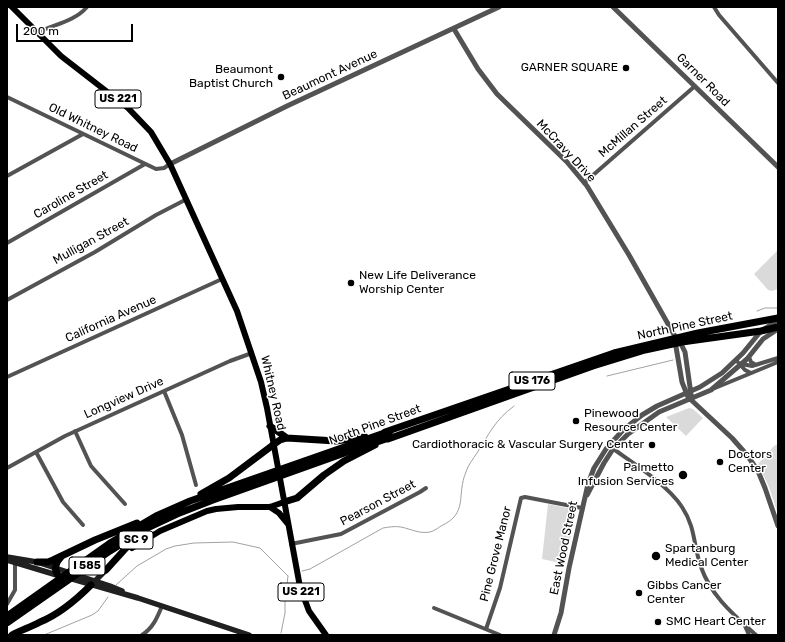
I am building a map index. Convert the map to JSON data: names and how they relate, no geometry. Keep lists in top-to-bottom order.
{
  "streets": {
    "highway": [
      "North Pine Street",
      "US 176",
      "SC 9",
      "I 585"
    ],
    "main road": ["US 221", "Whitney Road"],
    "street": [
      "Beaumont Avenue",
      "Garner Road",
      "McMillan Street",
      "Old Whitney Road",
      "McCravy Drive",
      "Caroline Street",
      "Mulligan Street",
      "California Avenue",
      "Longview Drive",
      "Pearson Street",
      "East Wood Street",
      "Pine Grove Manor"
    ]
  },
  "crossings": [
    ["Beaumont Avenue", "US 221"],
    ["Beaumont Avenue", "Old Whitney Road"],
    ["Beaumont Avenue", "McCravy Drive"],
    ["Beaumont Avenue", "Whitney Road"],
    ["Garner Road", "McMillan Street"],
    ["US 221", "Old Whitney Road"],
    ["US 221", "Whitney Road"],
    ["McMillan Street", "McCravy Drive"],
    ["Old Whitney Road", "Caroline Street"],
    ["Old Whitney Road", "Whitney Road"],
    ["McCravy Drive", "North Pine Street"],
    ["McCravy Drive", "East Wood Street"],
    ["Mulligan Street", "Whitney Road"],
    ["California Avenue", "Whitney Road"],
    ["North Pine Street", "SC 9"],
    ["North Pine Street", "East Wood Street"],
    ["Whitney Road", "Longview Drive"],
    ["Whitney Road", "Pearson Street"],
    ["East Wood Street", "Pine Grove Manor"]
  ],
  "places": [
    "GARNER SQUARE",
    "Beaumont Baptist Church",
    "New Life Deliverance Worship Center",
    "Pinewood Resource Center",
    "Cardiothoracic & Vascular Surgery Center",
    "Doctors Center",
    "Palmetto Infusion Services",
    "Spartanburg Medical Center",
    "Gibbs Cancer Center",
    "SMC Heart Center"
  ],
  "scale_bar": "200 m"
}
